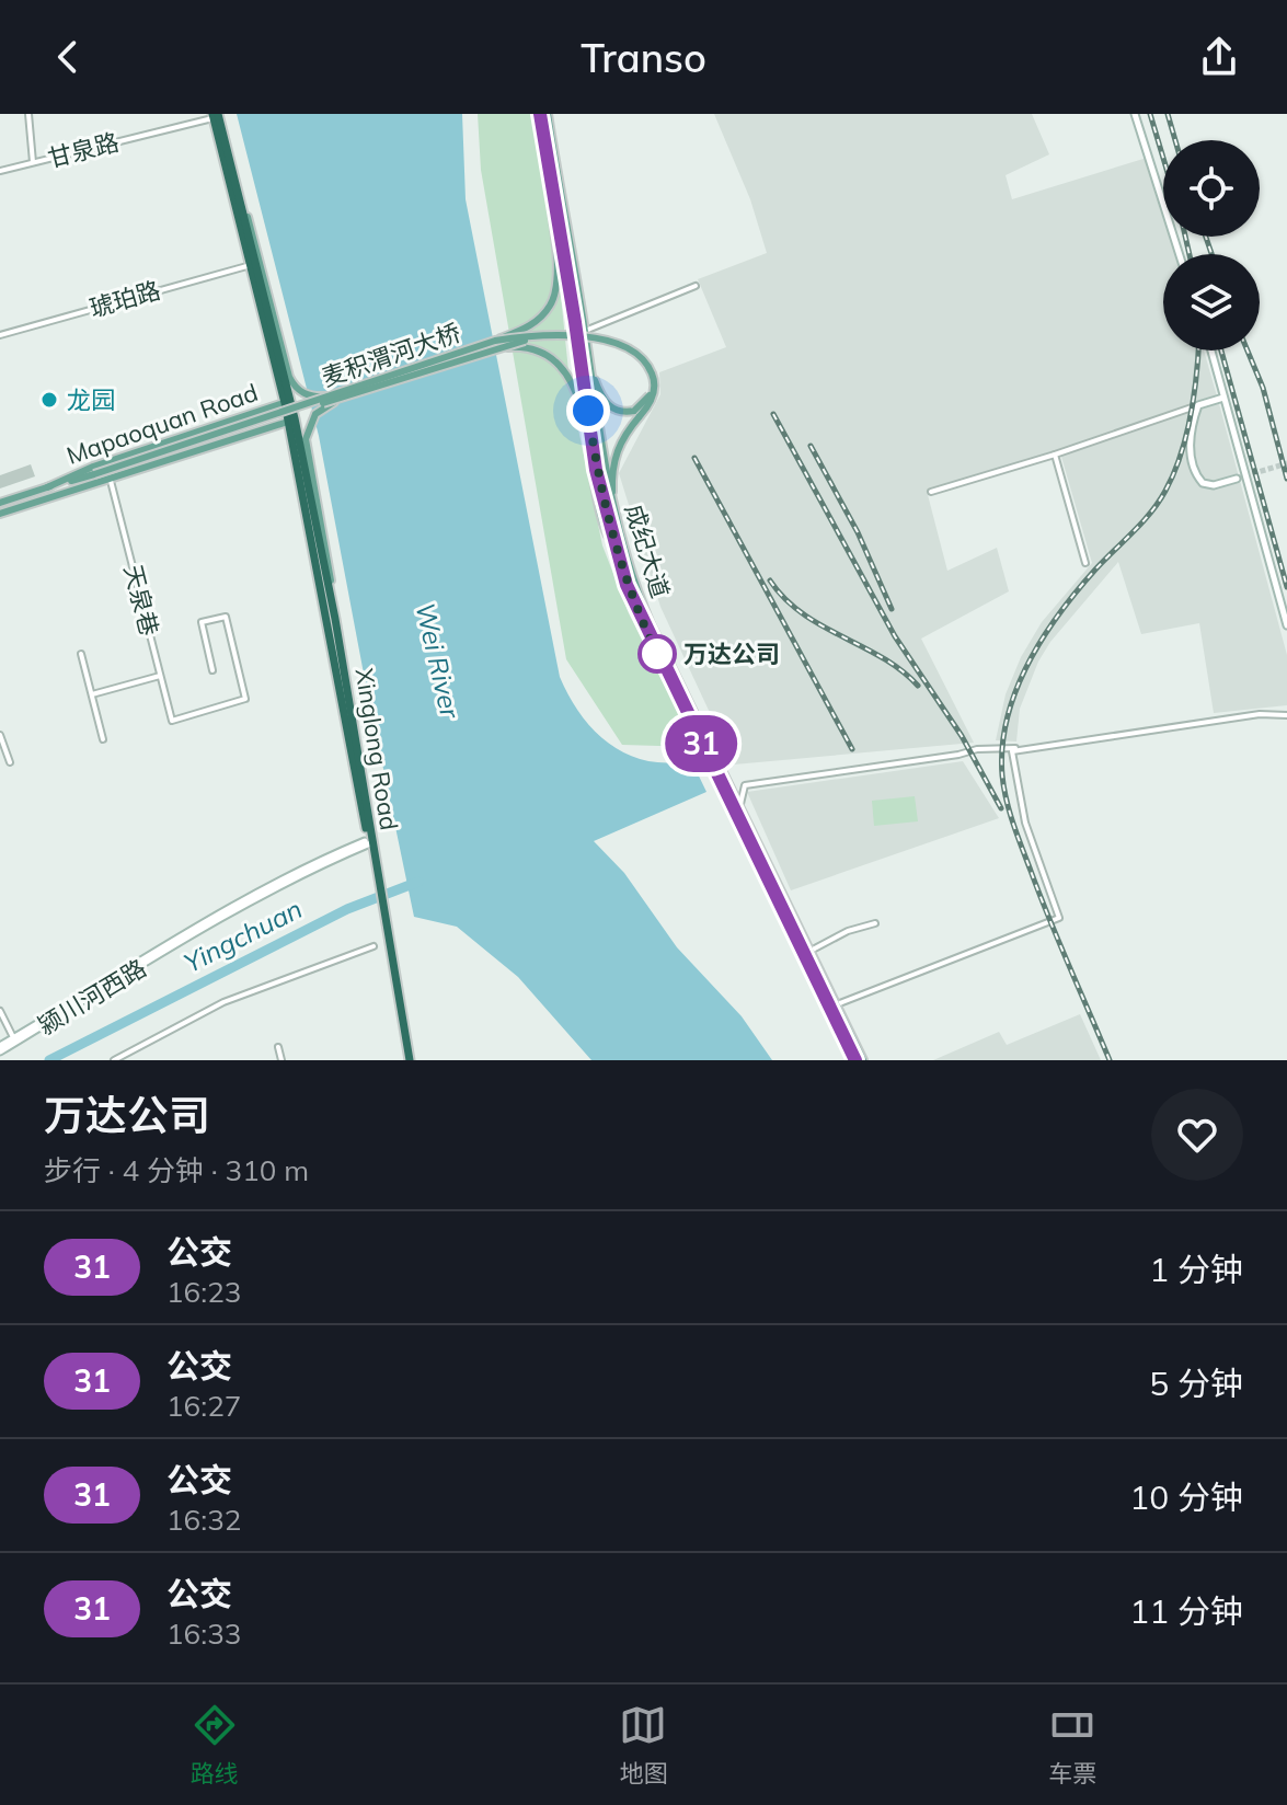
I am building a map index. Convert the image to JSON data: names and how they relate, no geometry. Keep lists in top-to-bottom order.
{
  "streets": {
    "highway": ["Xinglong Road"],
    "main road": [
      "麦积渭河大桥",
      "Mapaoquan Road",
      "成纪大道",
      "颍川河西路"
    ],
    "street": ["甘泉路", "琥珀路", "天泉巷"]
  },
  "crossings": [
    ["甘泉路", "Xinglong Road"],
    ["琥珀路", "Xinglong Road"],
    ["麦积渭河大桥", "Mapaoquan Road"],
    ["Mapaoquan Road", "天泉巷"],
    ["Mapaoquan Road", "Xinglong Road"],
    ["Xinglong Road", "颍川河西路"]
  ],
  "water": ["Wei River", "Yingchuan"],
  "places": ["龙园", "万达公司"],
  "lines": ["bus line 31"],
  "page": {
    "header": "Transo",
    "on_map": "31",
    "heading": ["万达公司", "步行 · 4 分钟 · 310 m"],
    "list": [
      {
        "mark": "31",
        "name": "公交",
        "note": "16:23",
        "value": "1 分钟"
      },
      {
        "mark": "31",
        "name": "公交",
        "note": "16:27",
        "value": "5 分钟"
      },
      {
        "mark": "31",
        "name": "公交",
        "note": "16:32",
        "value": "10 分钟"
      },
      {
        "mark": "31",
        "name": "公交",
        "note": "16:33",
        "value": "11 分钟"
      }
    ],
    "tabs": ["路线", "地图", "车票"]
  }
}
